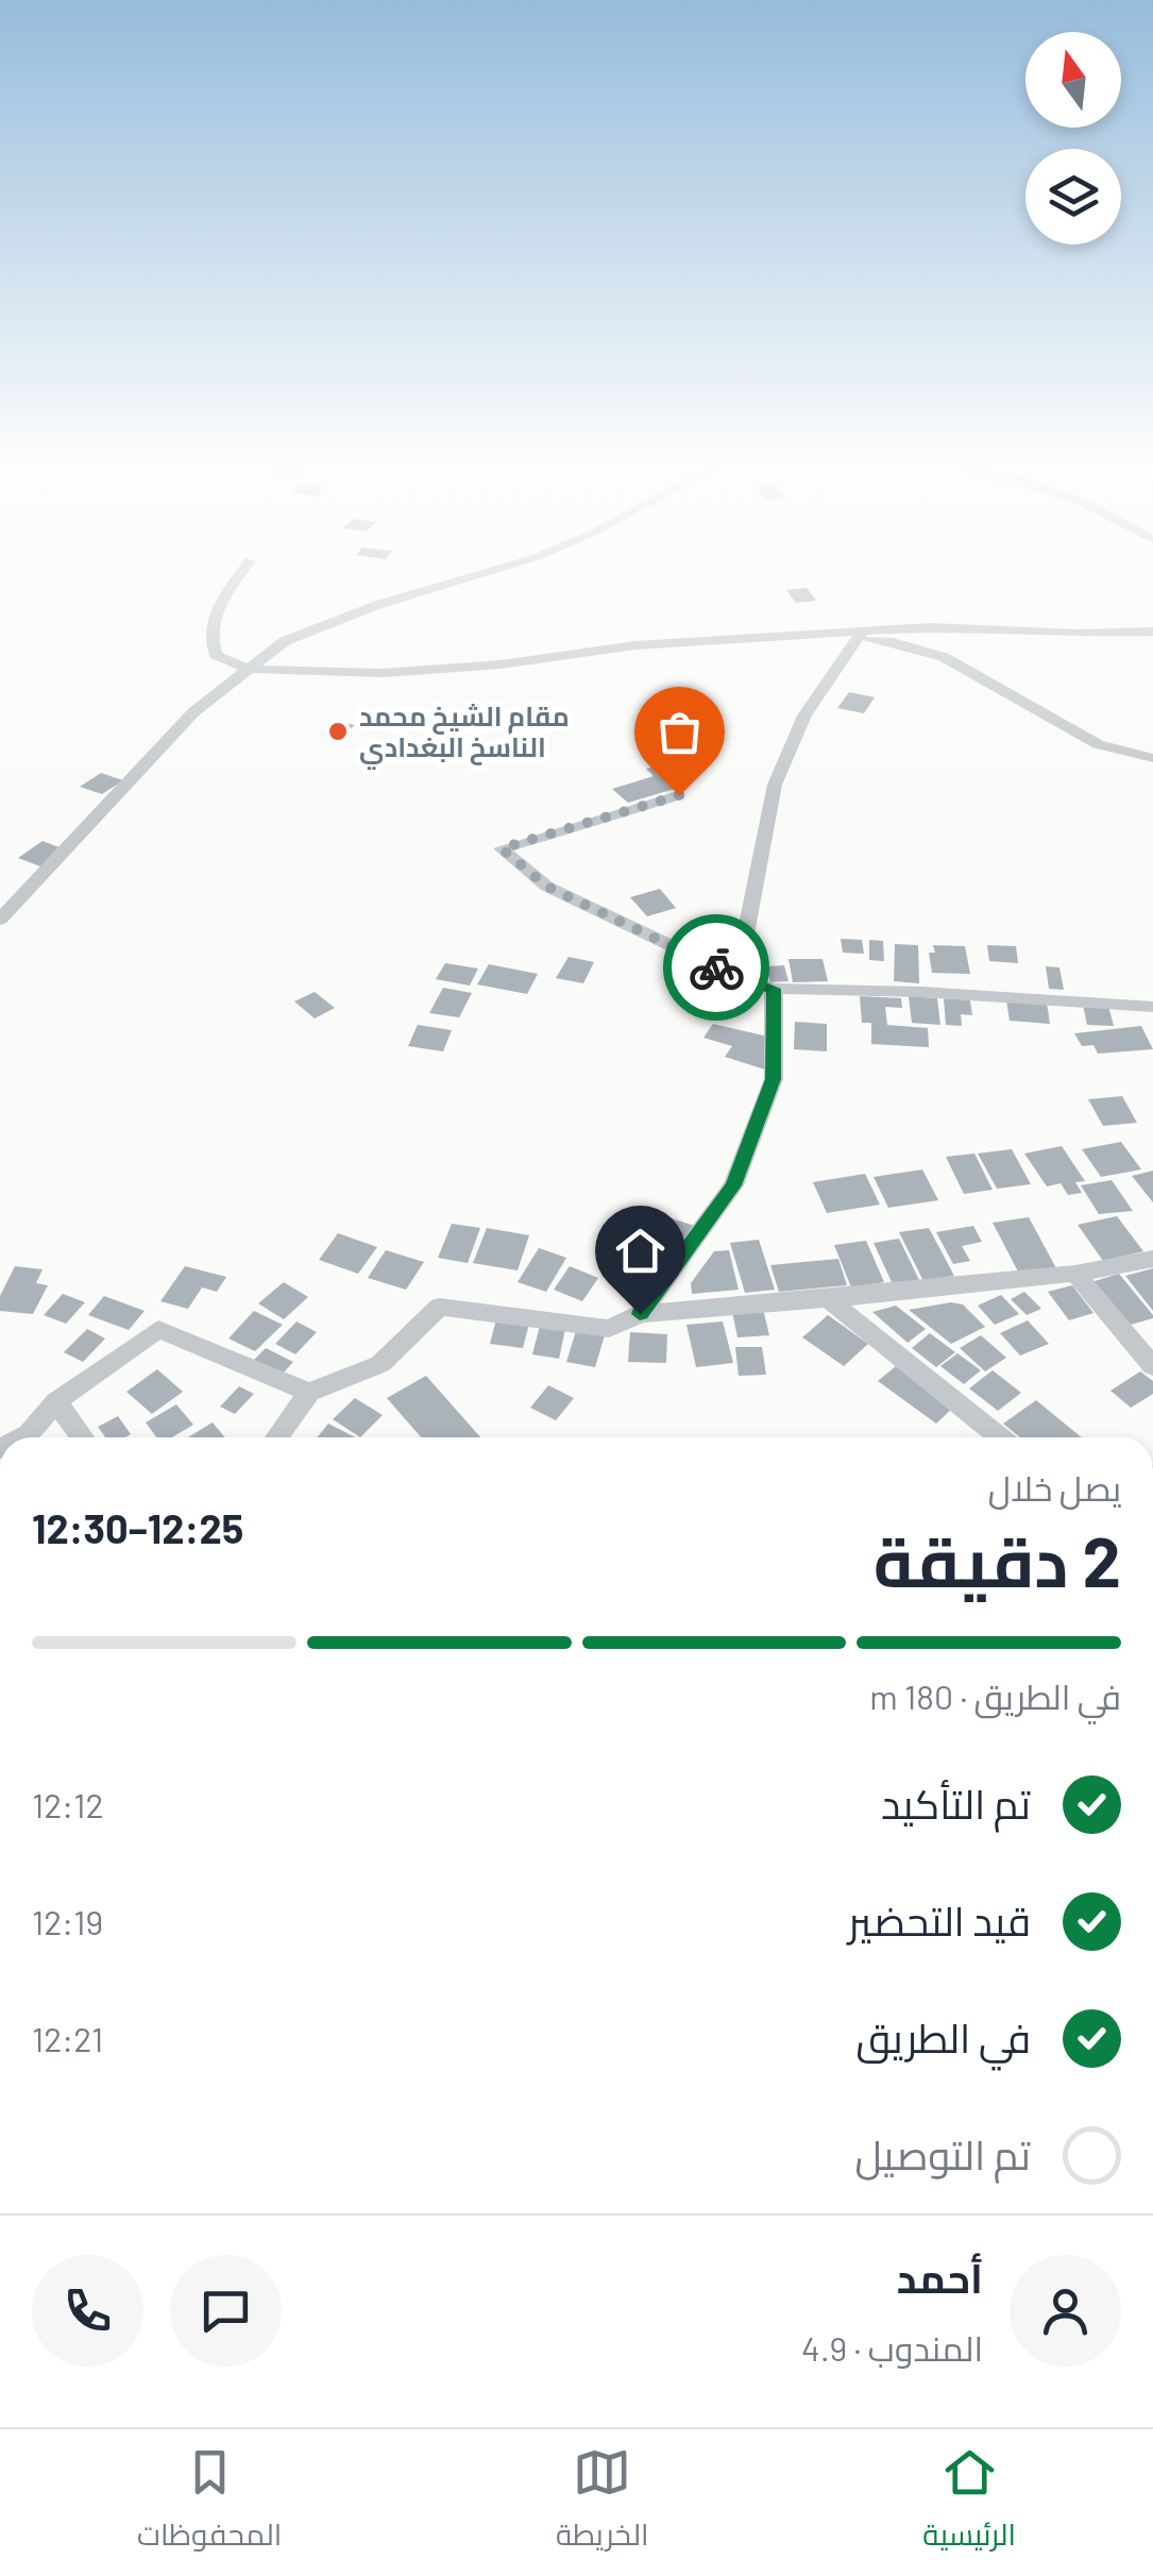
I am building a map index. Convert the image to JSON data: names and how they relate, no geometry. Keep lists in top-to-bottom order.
{
  "places": ["مقام الشيخ محمد الناسخ البغدادي"],
  "north": "top",
  "page": {
    "heading": ["2 دقيقة", "يصل خلال", "12:25–12:30"],
    "panel": ["أحمد", "المندوب · 4.9"],
    "bar": "في الطريق · 180 m",
    "list": [
      ["تم التأكيد", "12:12"],
      ["قيد التحضير", "12:19"],
      ["في الطريق", "12:21"],
      "تم التوصيل"
    ],
    "tabs": ["الرئيسية", "الخريطة", "المحفوظات"]
  }
}
